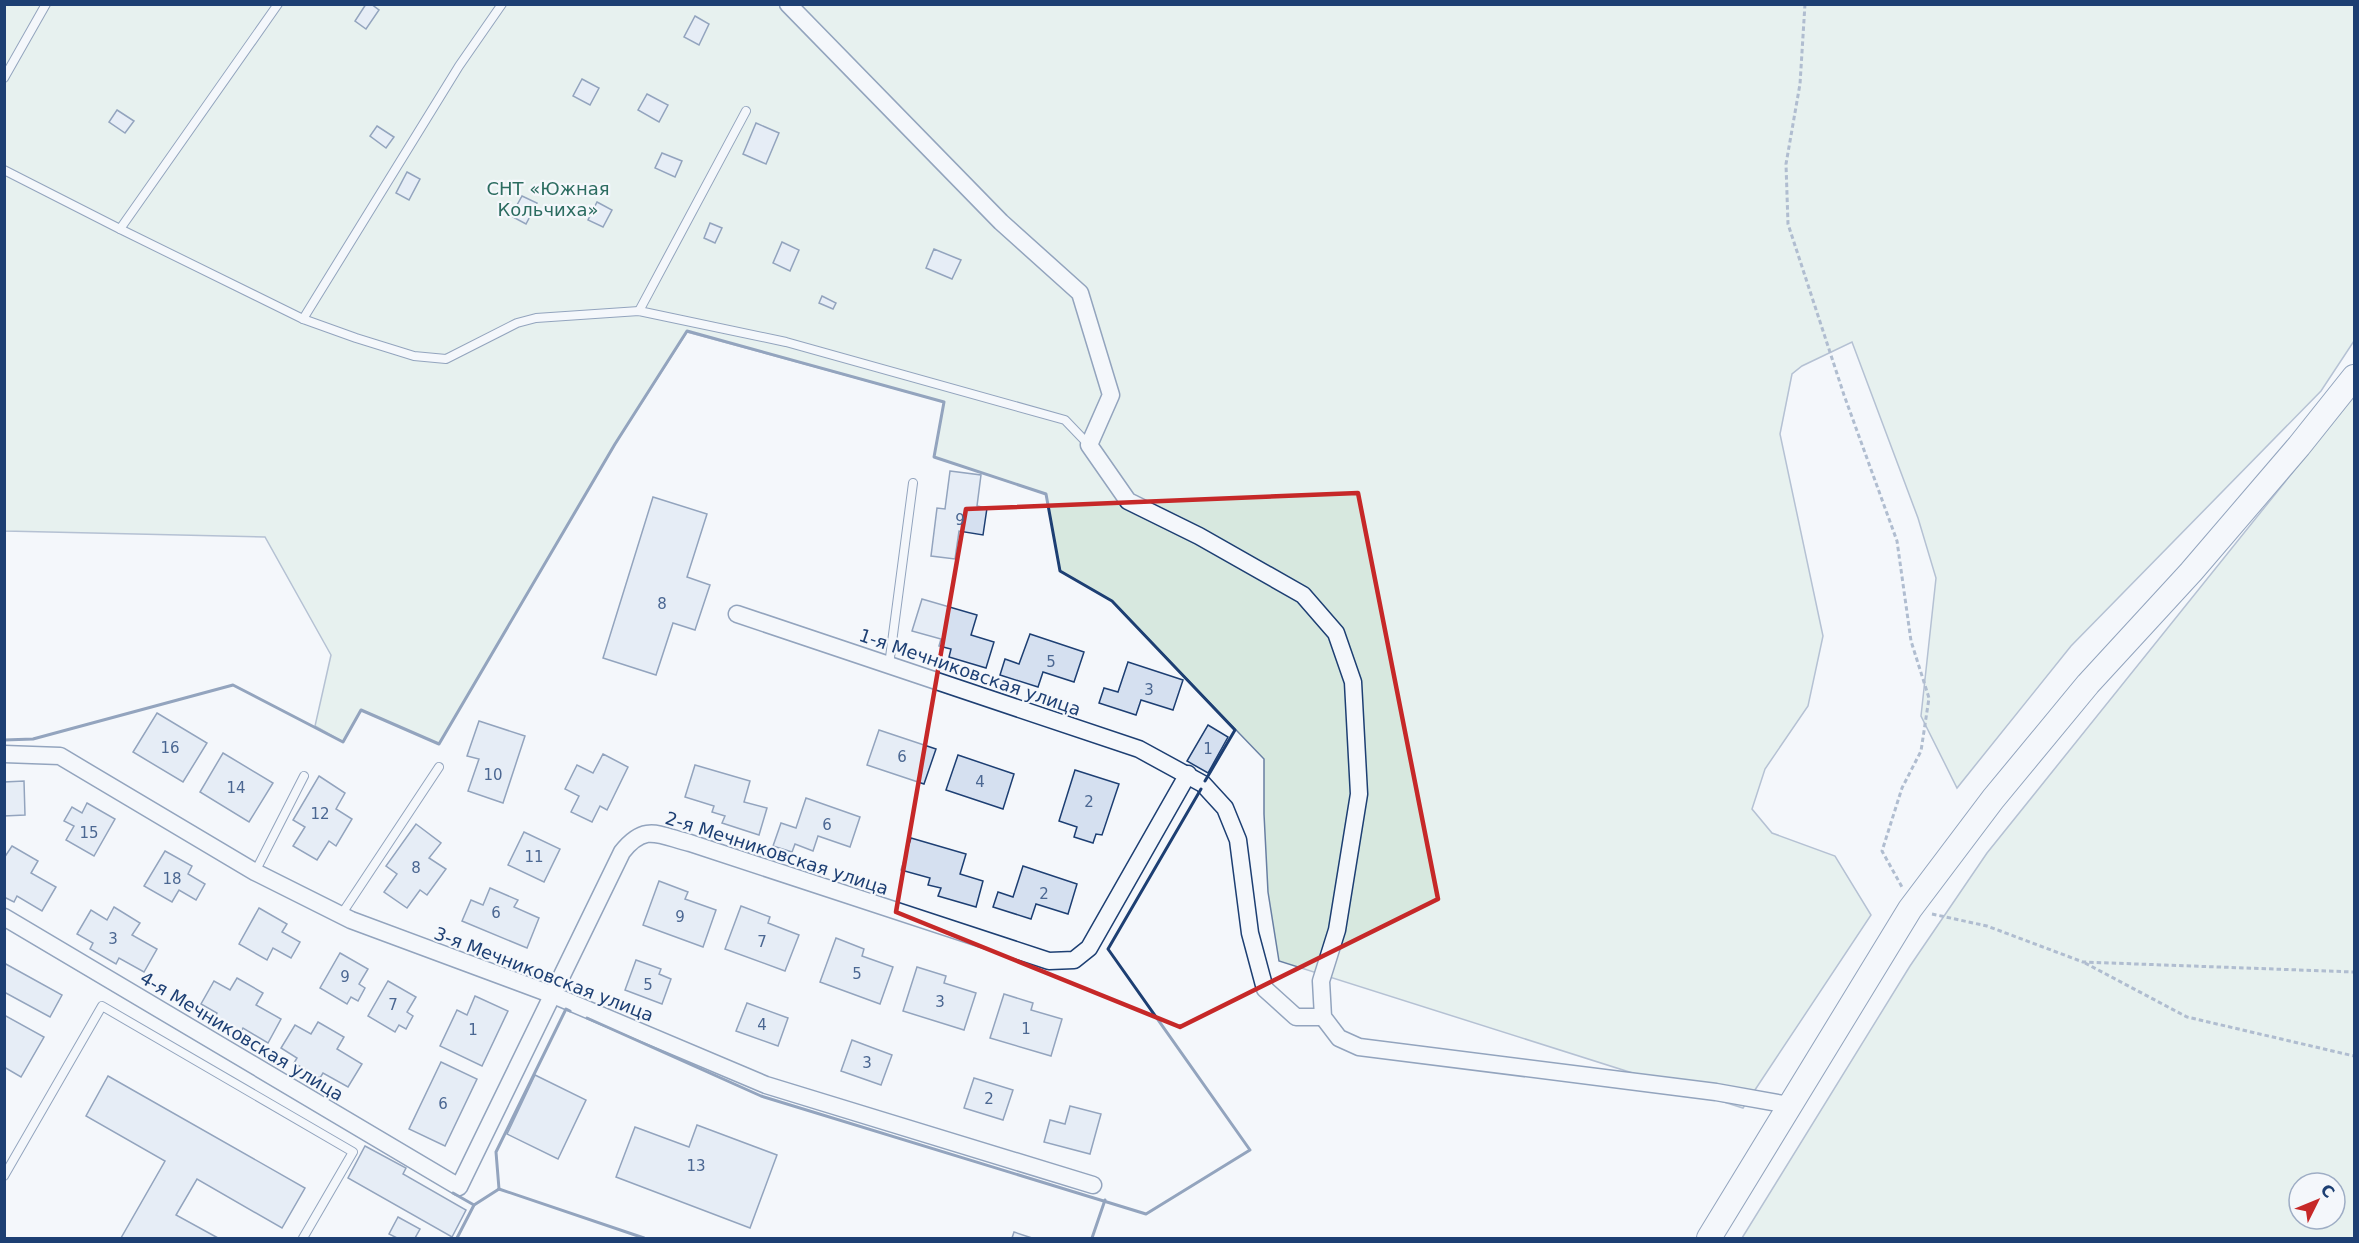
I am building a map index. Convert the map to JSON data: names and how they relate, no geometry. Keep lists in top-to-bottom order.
{
  "streets": {
    "street": [
      "1-я Мечниковская улица",
      "2-я Мечниковская улица",
      "3-я Мечниковская улица",
      "4-я Мечниковская улица"
    ]
  },
  "crossings": [
    ["1-я Мечниковская улица", "2-я Мечниковская улица"],
    ["2-я Мечниковская улица", "3-я Мечниковская улица"],
    ["2-я Мечниковская улица", "4-я Мечниковская улица"]
  ],
  "parks": ["СНТ «Южная Кольчиха»"],
  "house_numbers": [
    "9",
    "8",
    "5",
    "3",
    "16",
    "1",
    "6",
    "10",
    "4",
    "14",
    "2",
    "12",
    "6",
    "15",
    "11",
    "8",
    "18",
    "2",
    "6",
    "9",
    "3",
    "7",
    "5",
    "9",
    "5",
    "3",
    "7",
    "4",
    "1",
    "1",
    "3",
    "2",
    "6",
    "13"
  ],
  "north": "top right"
}
